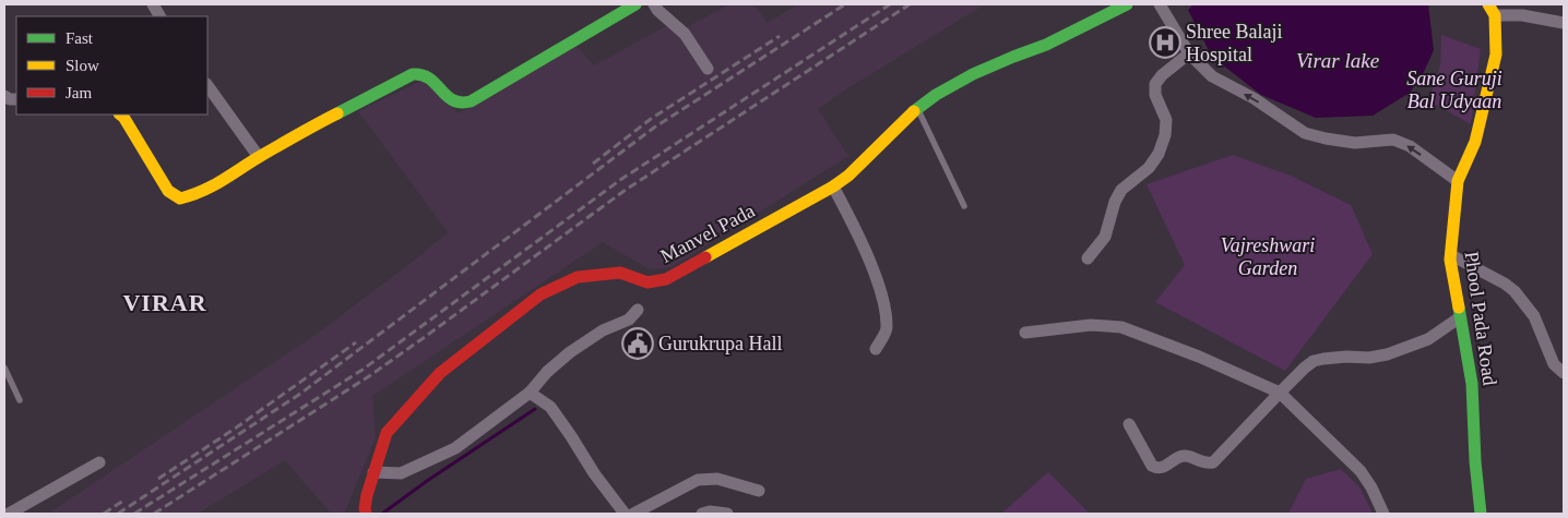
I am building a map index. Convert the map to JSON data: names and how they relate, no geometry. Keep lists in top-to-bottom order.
{
  "streets": {
    "street": ["Manvel Pada", "Phool Pada Road"]
  },
  "districts": ["VIRAR"],
  "water": ["Virar lake"],
  "parks": ["Sane Guruji Bal Udyaan", "Vajreshwari Garden"],
  "places": {
    "hospital": ["Shree Balaji Hospital"],
    "public building": ["Gurukrupa Hall"]
  },
  "legend": ["Fast", "Slow", "Jam"]
}
